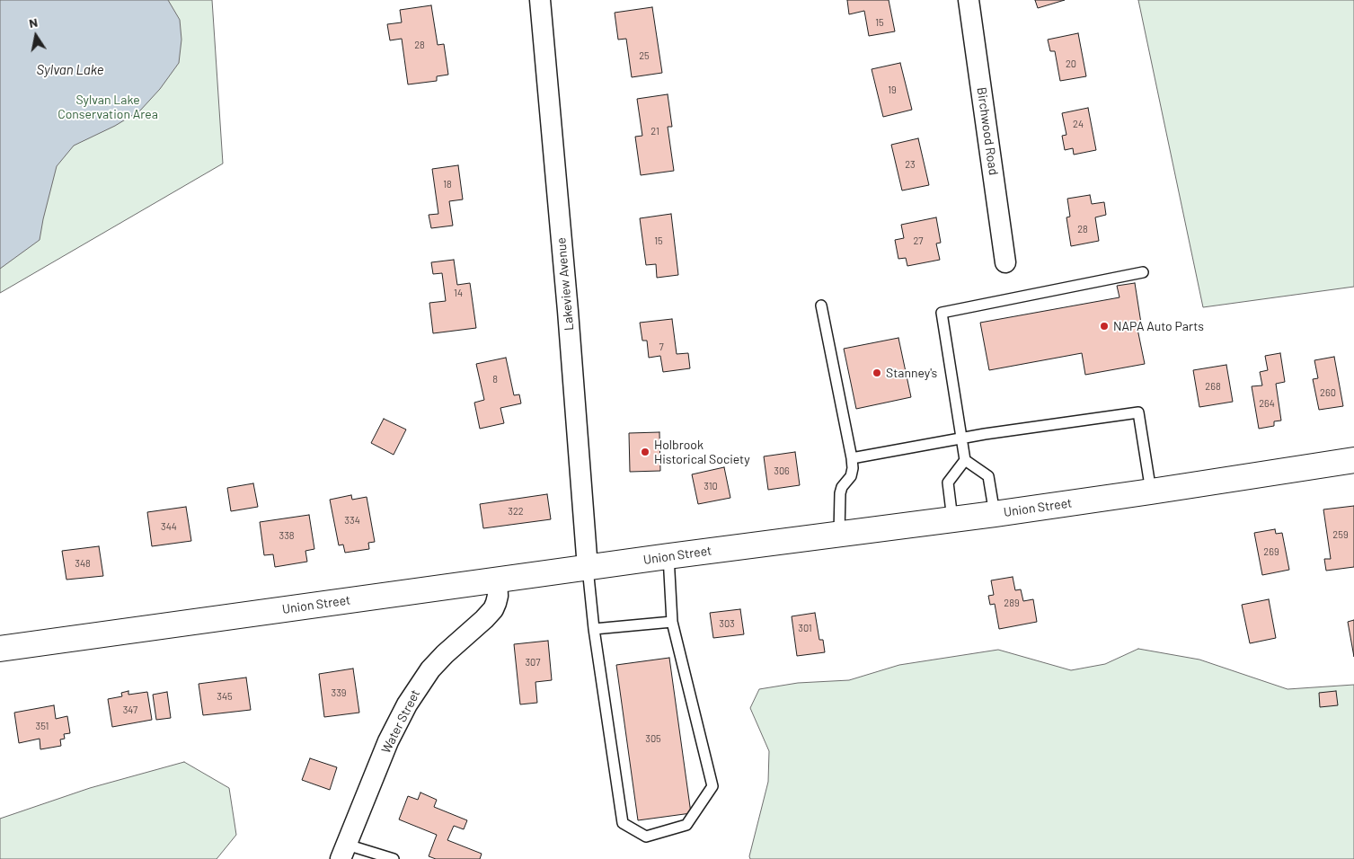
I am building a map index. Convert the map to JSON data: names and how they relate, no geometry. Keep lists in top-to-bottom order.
{
  "streets": {
    "main road": ["Union Street"],
    "street": ["Birchwood Road", "Lakeview Avenue", "Water Street"]
  },
  "crossings": [
    ["Lakeview Avenue", "Union Street"],
    ["Union Street", "Water Street"]
  ],
  "water": ["Sylvan Lake"],
  "parks": ["Sylvan Lake Conservation Area"],
  "places": ["NAPA Auto Parts", "Stanney's", "Holbrook Historical Society"],
  "house_numbers": [
    "15",
    "28",
    "25",
    "20",
    "19",
    "24",
    "21",
    "23",
    "18",
    "28",
    "15",
    "27",
    "14",
    "7",
    "8",
    "268",
    "260",
    "264",
    "306",
    "310",
    "322",
    "334",
    "344",
    "259",
    "338",
    "269",
    "348",
    "289",
    "303",
    "301",
    "307",
    "339",
    "345",
    "347",
    "351",
    "305"
  ],
  "north": "top"
}
